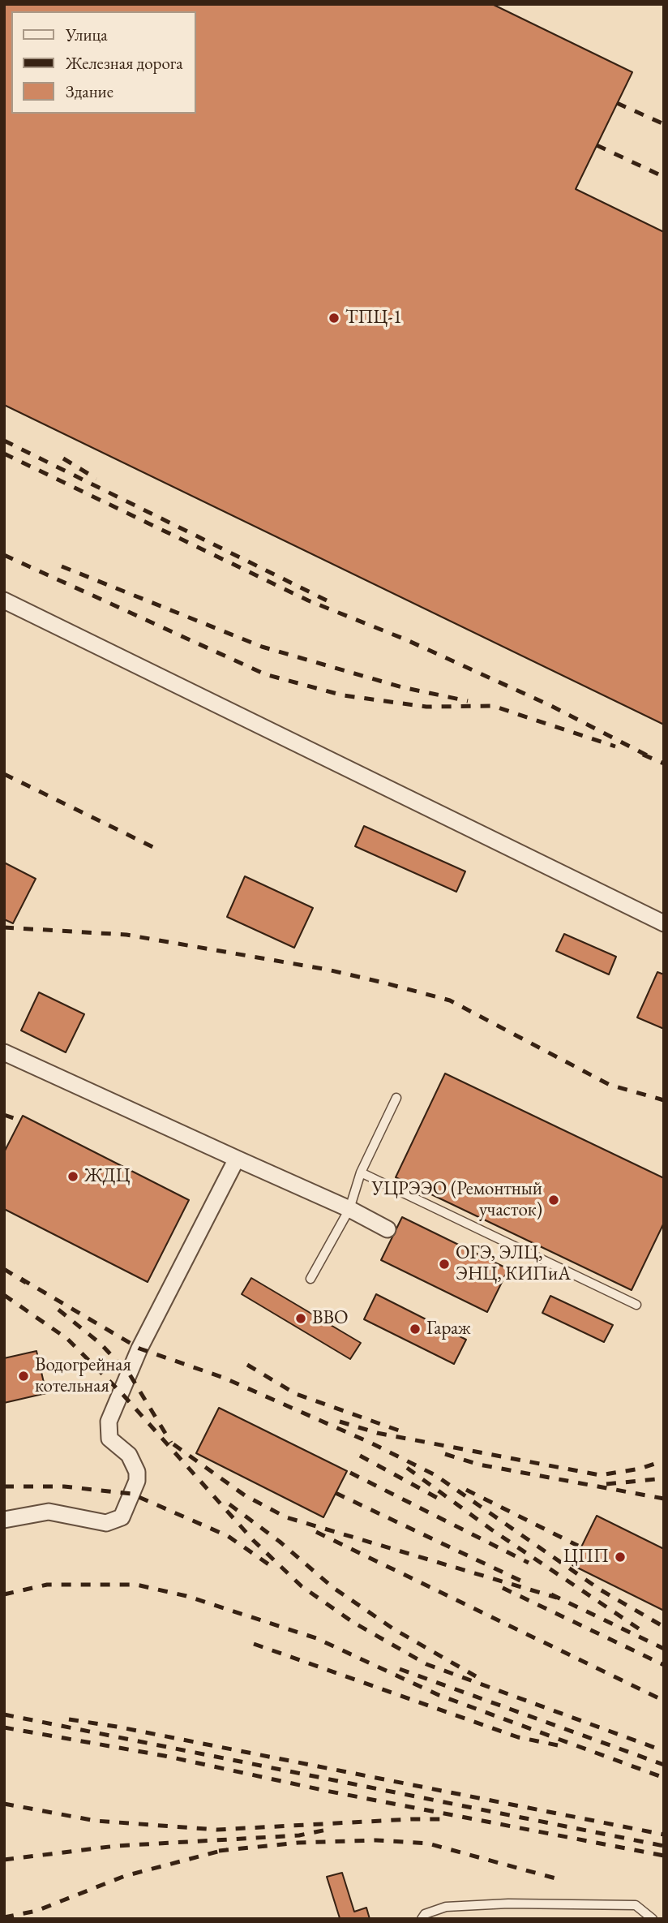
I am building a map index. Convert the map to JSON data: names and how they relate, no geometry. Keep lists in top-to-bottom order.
{
  "places": [
    "ТПЦ-1",
    "ЖДЦ",
    "УЦРЭЭО (Ремонтный участок)",
    "ОГЭ, ЭЛЦ, ЭНЦ, КИПиА",
    "ВВО",
    "Гараж",
    "Водогрейная котельная",
    "ЦПП"
  ],
  "legend": ["Улица", "Железная дорога", "Здание"]
}
